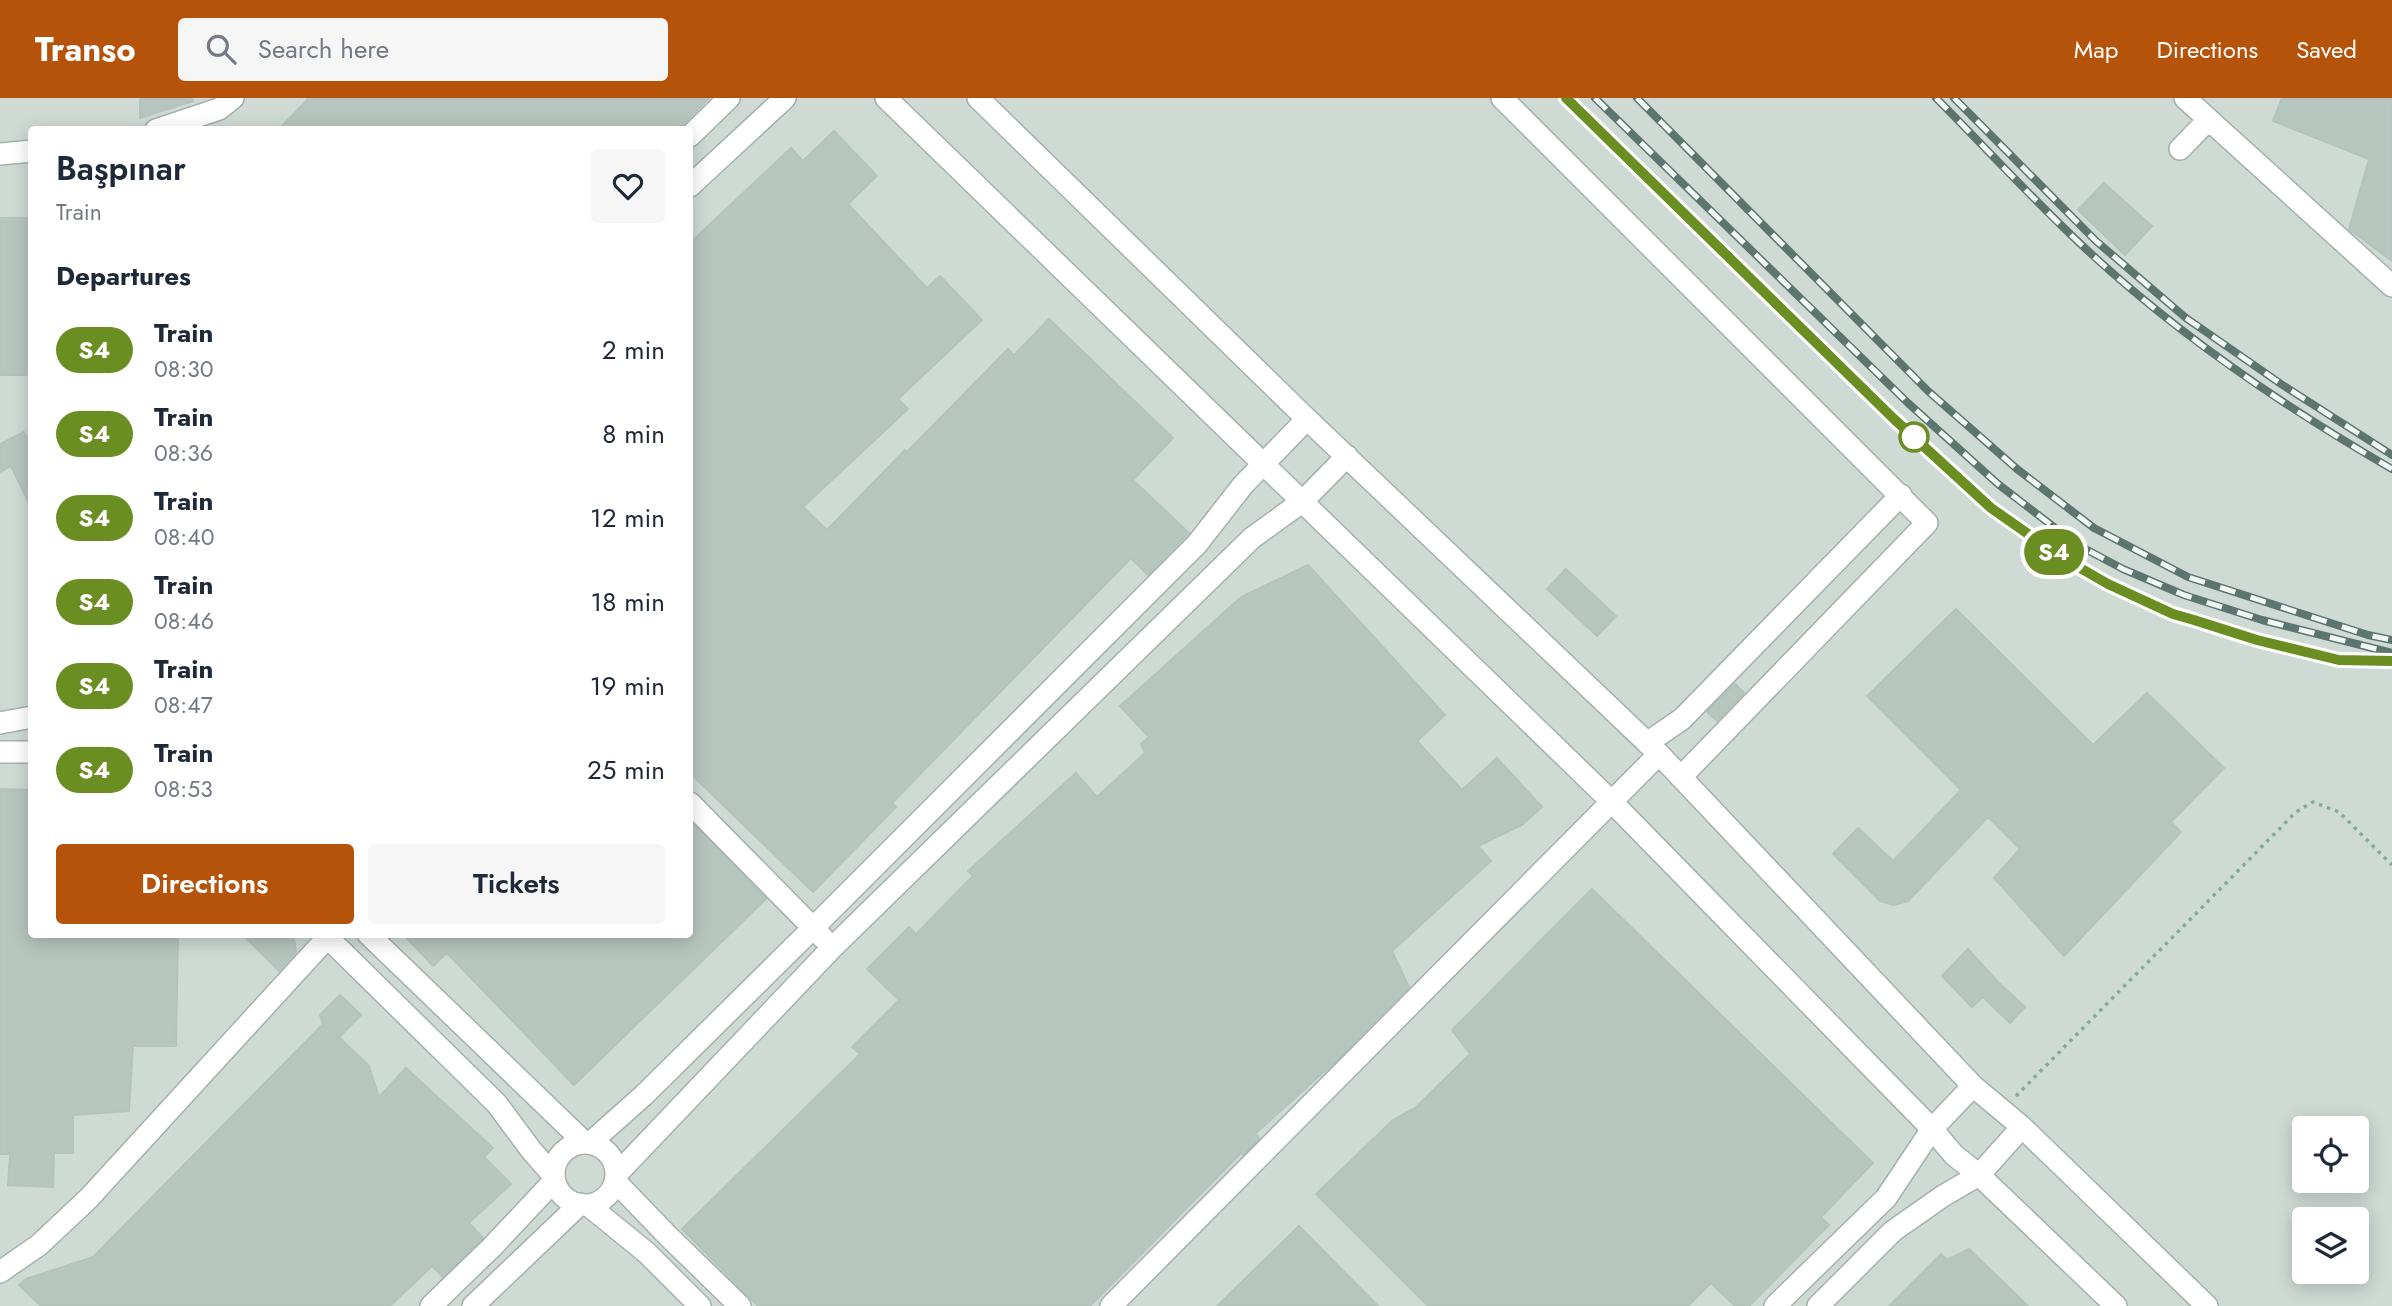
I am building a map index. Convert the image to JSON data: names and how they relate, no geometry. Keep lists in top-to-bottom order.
{
  "page": {
    "header": "Transo",
    "search": "Search here",
    "nav": ["Map", "Directions", "Saved"],
    "on_map": "S4",
    "heading": [
      ["Başpınar", "Train"],
      "Departures"
    ],
    "list": [
      {
        "mark": "S4",
        "name": "Train",
        "note": "08:30",
        "value": "2 min"
      },
      {
        "mark": "S4",
        "name": "Train",
        "note": "08:36",
        "value": "8 min"
      },
      {
        "mark": "S4",
        "name": "Train",
        "note": "08:40",
        "value": "12 min"
      },
      {
        "mark": "S4",
        "name": "Train",
        "note": "08:46",
        "value": "18 min"
      },
      {
        "mark": "S4",
        "name": "Train",
        "note": "08:47",
        "value": "19 min"
      },
      {
        "mark": "S4",
        "name": "Train",
        "note": "08:53",
        "value": "25 min"
      }
    ],
    "buttons": ["Directions", "Tickets"]
  }
}
